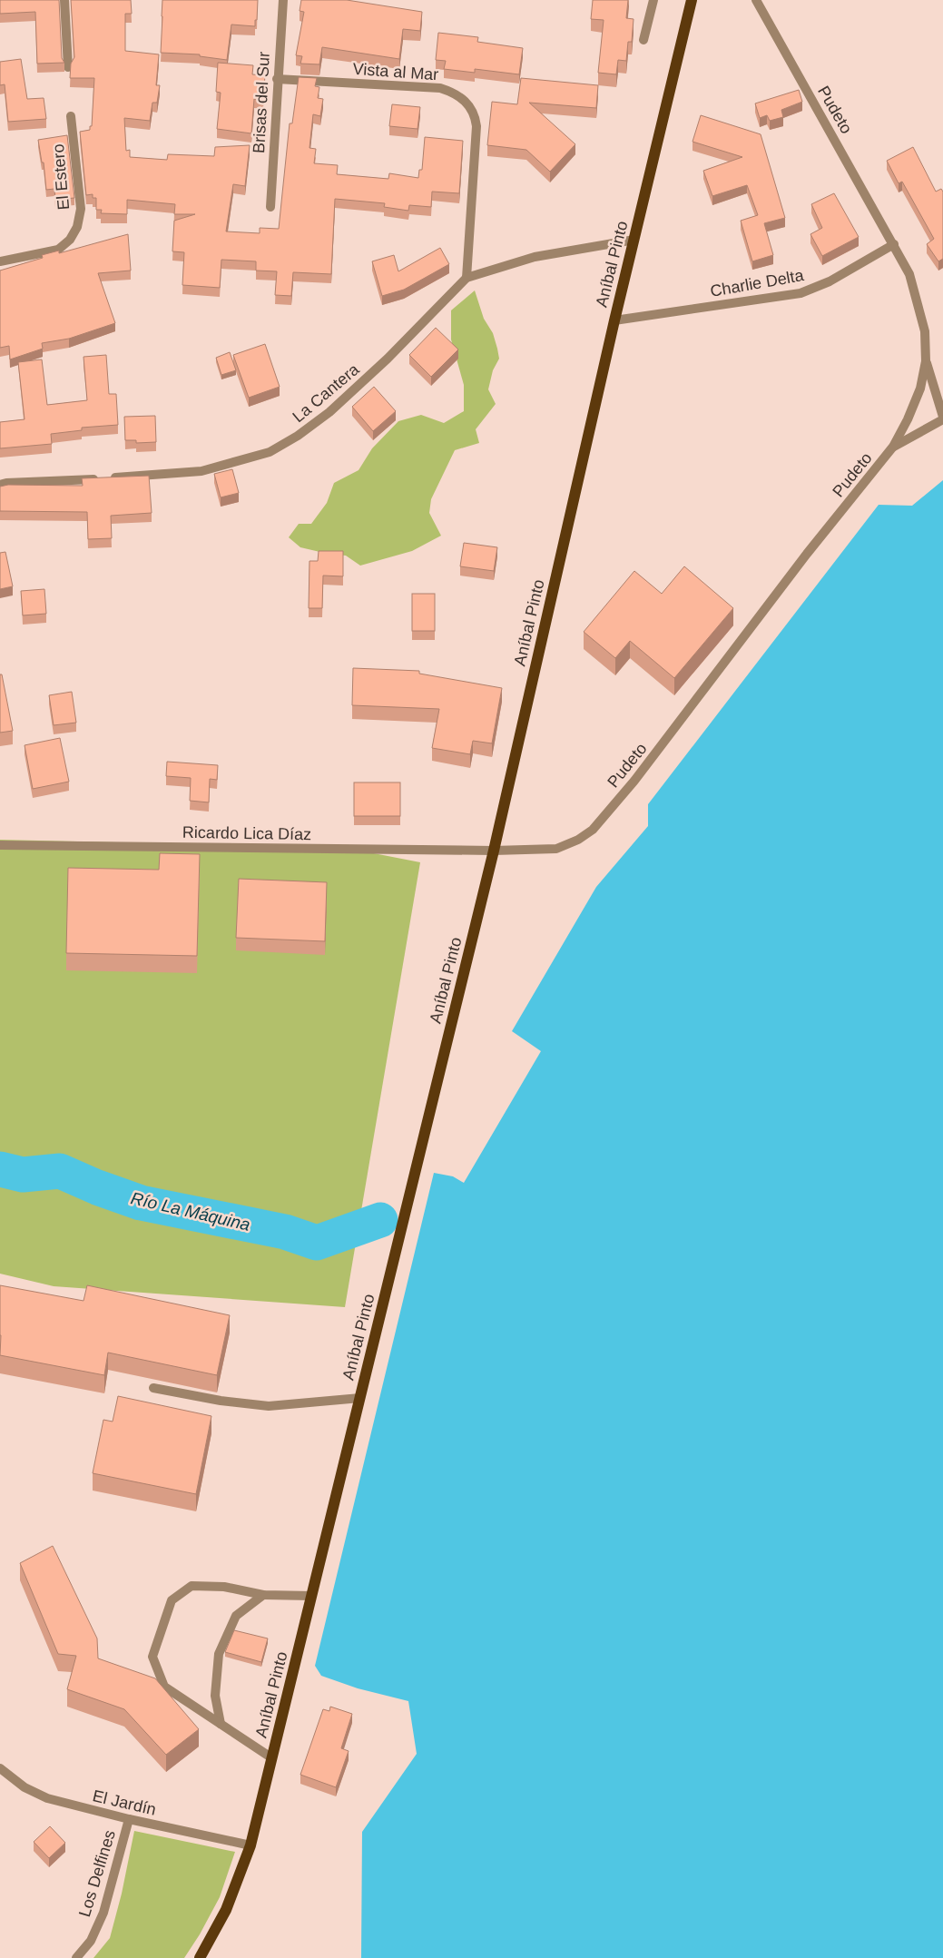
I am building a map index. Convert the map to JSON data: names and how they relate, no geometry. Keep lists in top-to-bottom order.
{
  "streets": {
    "main road": ["Aníbal Pinto"],
    "street": [
      "Vista al Mar",
      "Brisas del Sur",
      "Pudeto",
      "El Estero",
      "Charlie Delta",
      "La Cantera",
      "Ricardo Lica Díaz",
      "El Jardín",
      "Los Delfines"
    ]
  },
  "crossings": [
    ["Vista al Mar", "Brisas del Sur"],
    ["Vista al Mar", "La Cantera"],
    ["Pudeto", "Aníbal Pinto"],
    ["Pudeto", "Charlie Delta"],
    ["Pudeto", "Ricardo Lica Díaz"],
    ["Aníbal Pinto", "Charlie Delta"],
    ["Aníbal Pinto", "La Cantera"],
    ["Aníbal Pinto", "Ricardo Lica Díaz"],
    ["Aníbal Pinto", "El Jardín"],
    ["El Jardín", "Los Delfines"]
  ],
  "water": ["Río La Máquina"]
}
